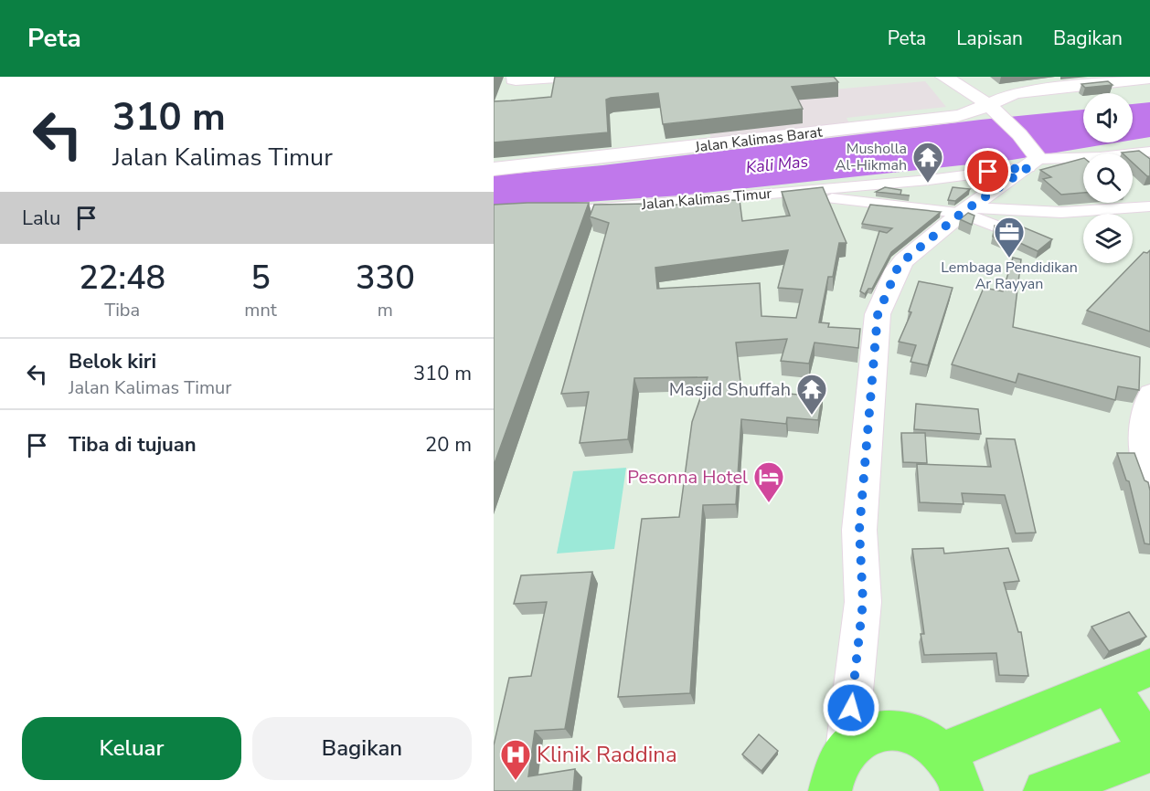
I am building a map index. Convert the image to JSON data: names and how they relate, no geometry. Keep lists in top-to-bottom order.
{
  "streets": {
    "street": ["Jalan Kalimas Barat", "Jalan Kalimas Timur"]
  },
  "water": ["Kali Mas"],
  "places": {
    "temple": ["Musholla Al-Hikmah", "Masjid Shuffah"],
    "office": ["Lembaga Pendidikan Ar Rayyan"],
    "hotel": ["Pesonna Hotel"],
    "hospital": ["Klinik Raddina"]
  },
  "page": {
    "header": "Peta",
    "nav": ["Peta", "Lapisan", "Bagikan"],
    "turn": ["310 m", "Jalan Kalimas Timur"],
    "then": "Lalu",
    "eta": [
      "22:48",
      "Tiba",
      "5",
      "mnt",
      "330",
      "m"
    ],
    "list": [
      {
        "name": "Belok kiri",
        "note": "Jalan Kalimas Timur",
        "value": "310 m"
      },
      {
        "name": "Tiba di tujuan",
        "value": "20 m"
      }
    ],
    "buttons": ["Keluar", "Bagikan"]
  }
}
